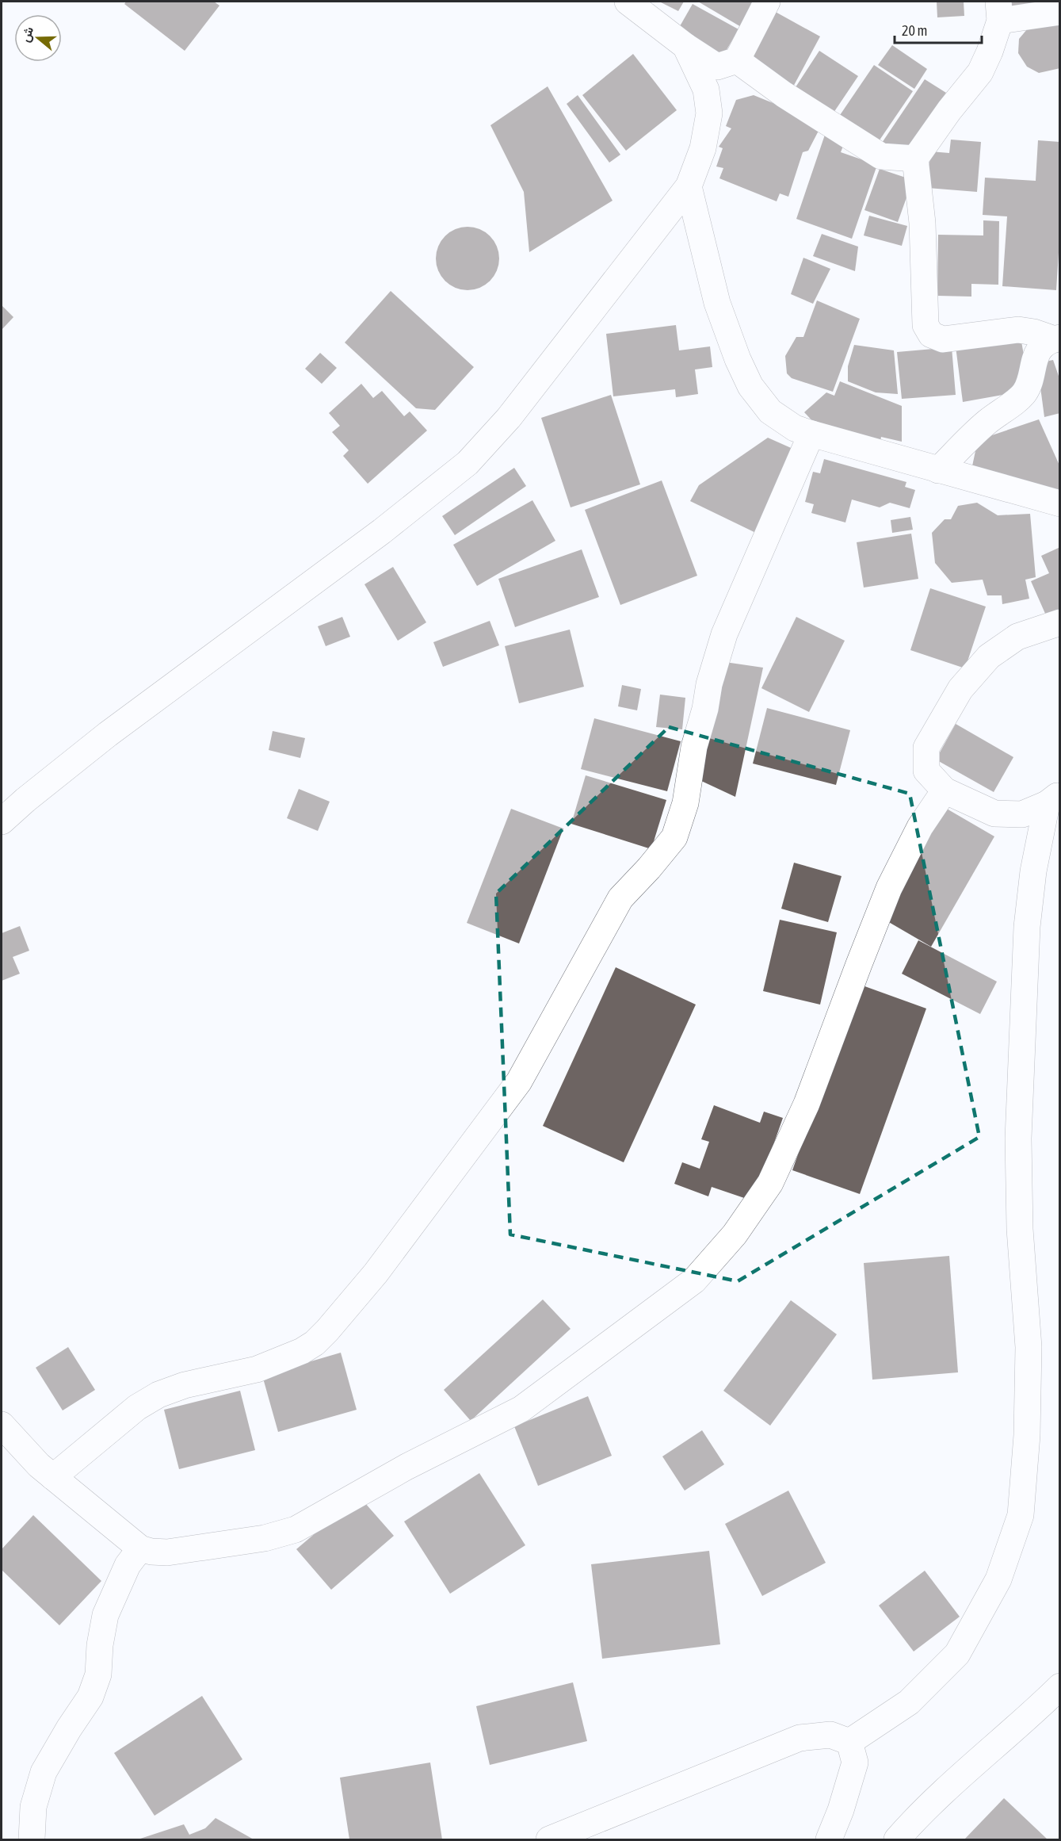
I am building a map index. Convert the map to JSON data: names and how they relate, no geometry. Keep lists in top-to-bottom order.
{
  "scale_bar": "20 m",
  "north": "left"
}
